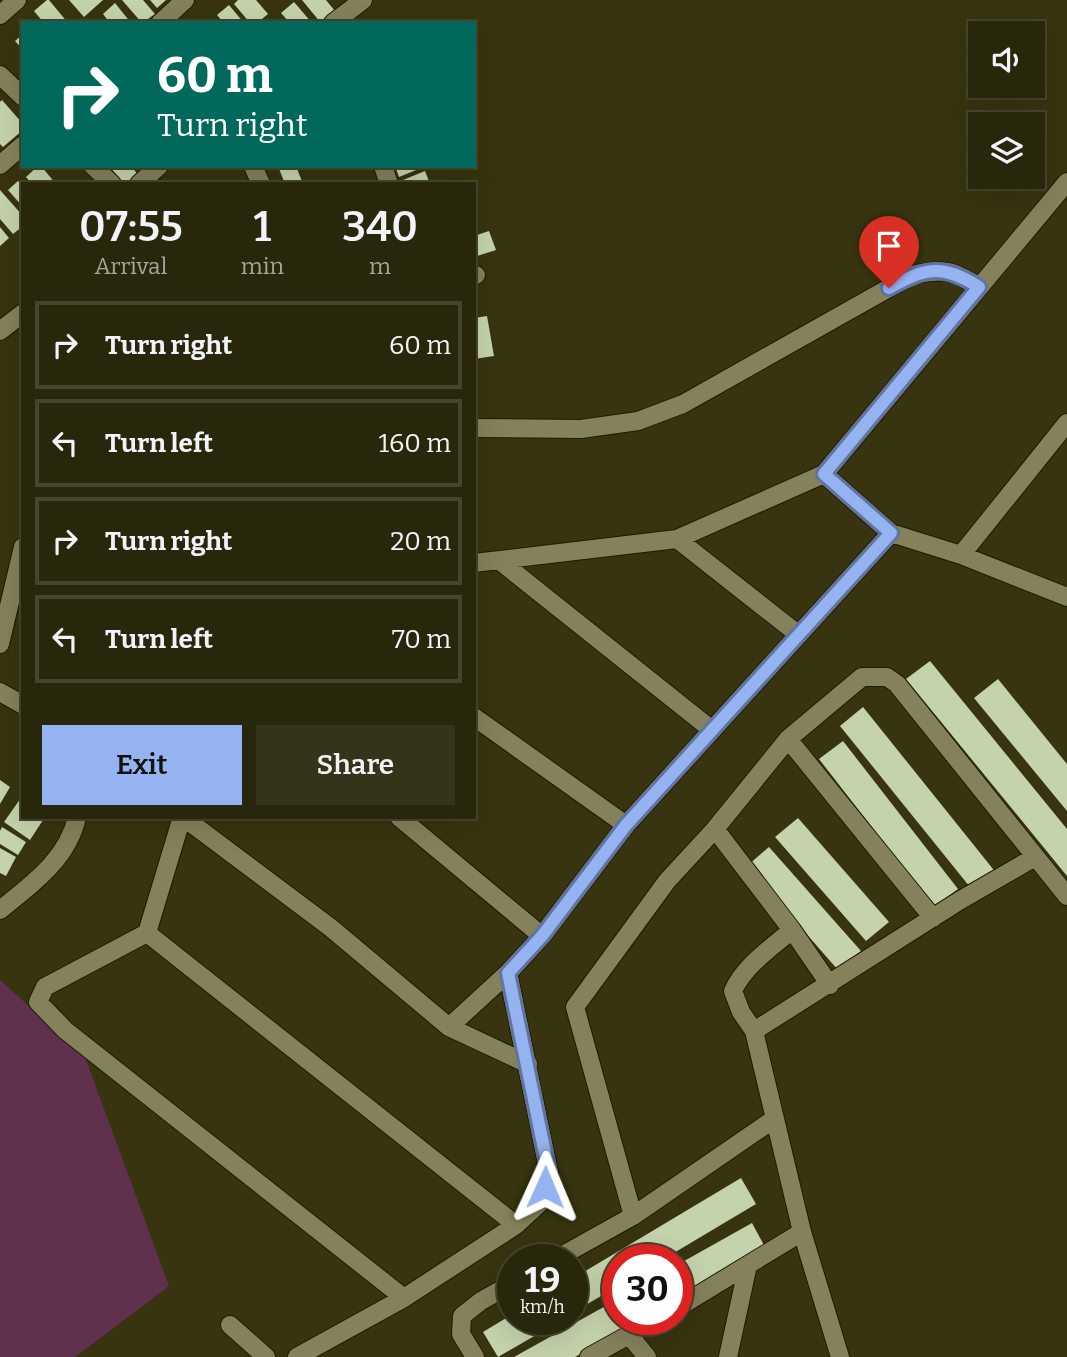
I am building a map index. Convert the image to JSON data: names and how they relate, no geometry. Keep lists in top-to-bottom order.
{
  "page": {
    "turn": ["60 m", "Turn right"],
    "eta": [
      "07:55",
      "Arrival",
      "1",
      "min",
      "340",
      "m"
    ],
    "list": [
      {
        "name": "Turn right",
        "value": "60 m"
      },
      {
        "name": "Turn left",
        "value": "160 m"
      },
      {
        "name": "Turn right",
        "value": "20 m"
      },
      {
        "name": "Turn left",
        "value": "70 m"
      }
    ],
    "buttons": ["Exit", "Share"],
    "speed": "19 km/h",
    "limit": "30"
  }
}
